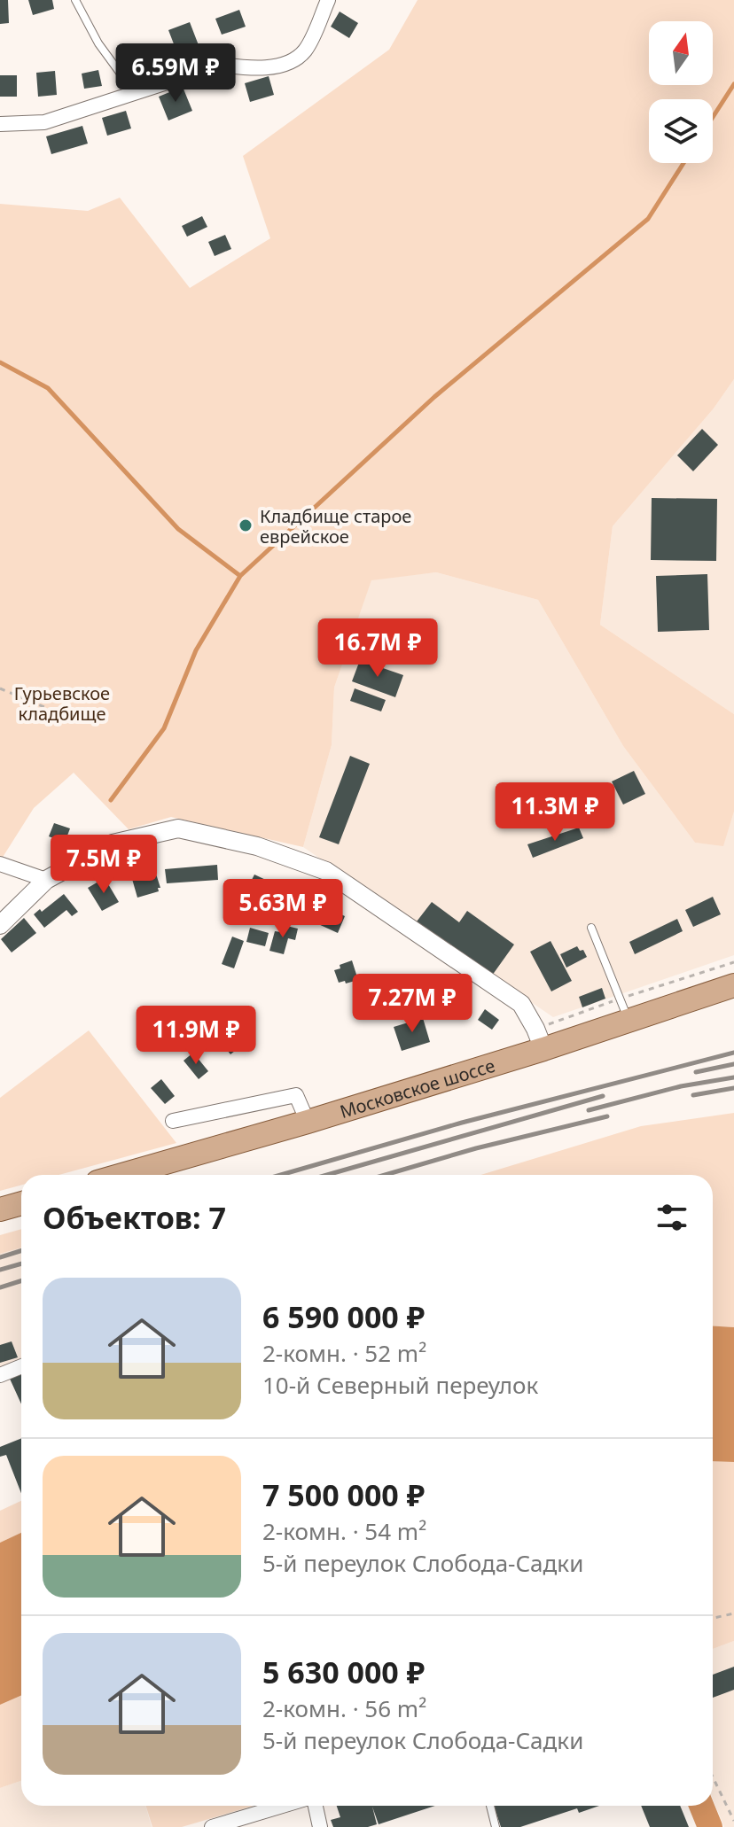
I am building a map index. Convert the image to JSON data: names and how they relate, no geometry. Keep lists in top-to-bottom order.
{
  "streets": {
    "main road": ["Московское шоссе"]
  },
  "parks": ["Гурьевское кладбище"],
  "places": ["Кладбище старое еврейское"],
  "north": "top",
  "page": {
    "price": [
      "6.59M ₽",
      "16.7M ₽",
      "11.3M ₽",
      "7.5M ₽",
      "5.63M ₽",
      "7.27M ₽",
      "11.9M ₽"
    ],
    "heading": "Объектов: 7",
    "list": [
      {
        "name": "6 590 000 ₽",
        "note": "2-комн. · 52 m² · 10-й Северный переулок"
      },
      {
        "name": "7 500 000 ₽",
        "note": "2-комн. · 54 m² · 5-й переулок Слобода-Садки"
      },
      {
        "name": "5 630 000 ₽",
        "note": "2-комн. · 56 m² · 5-й переулок Слобода-Садки"
      }
    ]
  }
}
